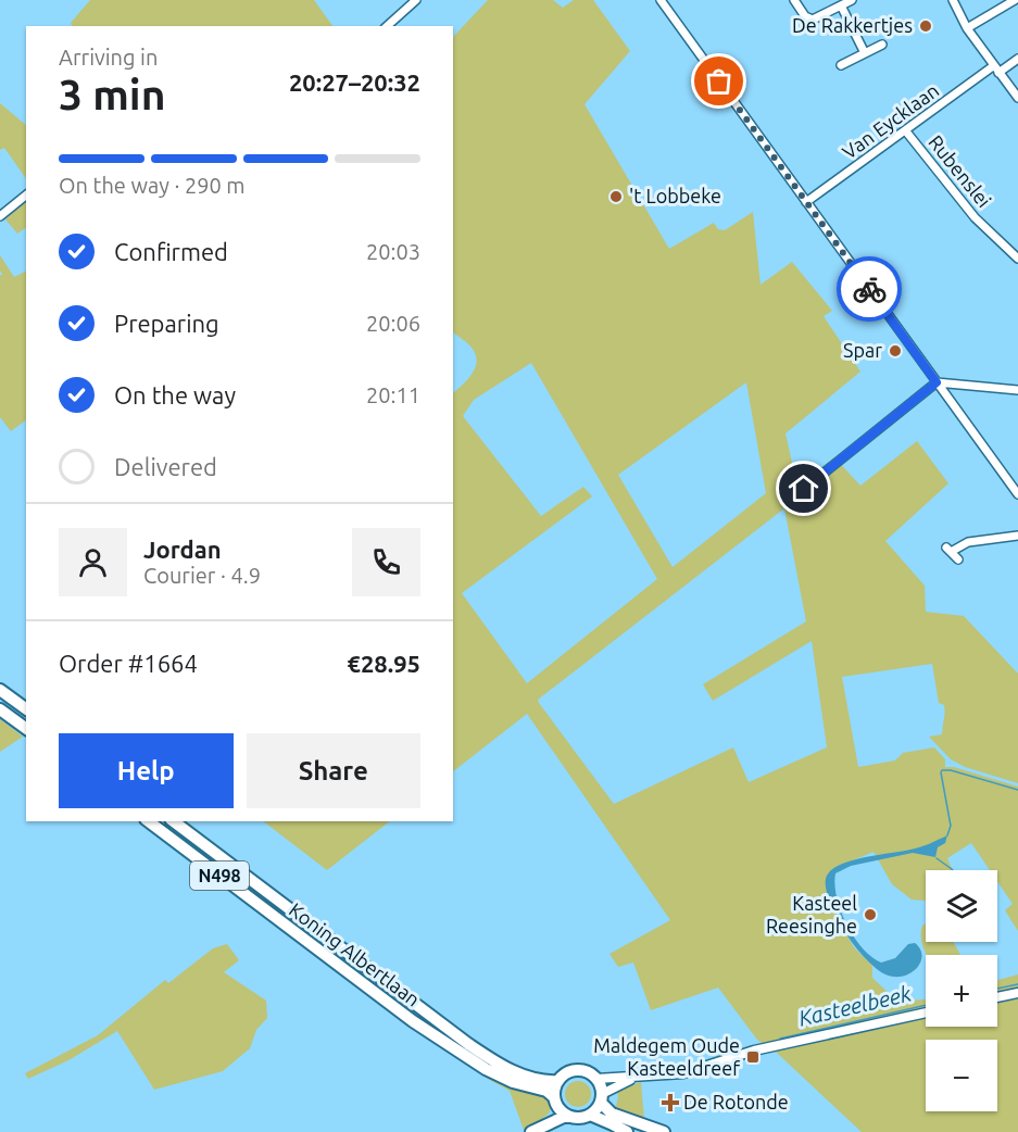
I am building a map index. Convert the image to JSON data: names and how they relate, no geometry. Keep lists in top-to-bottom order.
{
  "streets": {
    "main road": ["N498", "Koning Albertlaan"],
    "street": ["Van Eycklaan", "Rubenslei"]
  },
  "crossings": [
    ["Van Eycklaan", "Rubenslei"]
  ],
  "water": ["Kasteelbeek"],
  "places": {
    "other": [
      "De Rakkertjes",
      "'t Lobbeke",
      "Spar",
      "Kasteel Reesinghe"
    ],
    "transit": ["Maldegem Oude Kasteeldreef"],
    "health": ["De Rotonde"]
  },
  "page": {
    "heading": ["3 min", "Arriving in", "20:27–20:32"],
    "panel": [
      "Jordan",
      "Courier · 4.9",
      "Order #1664",
      "€28.95"
    ],
    "bar": "On the way · 290 m",
    "list": [
      ["Confirmed", "20:03"],
      ["Preparing", "20:06"],
      ["On the way", "20:11"],
      "Delivered"
    ],
    "buttons": ["Help", "Share"],
    "map_buttons": ["+", "−"]
  }
}
